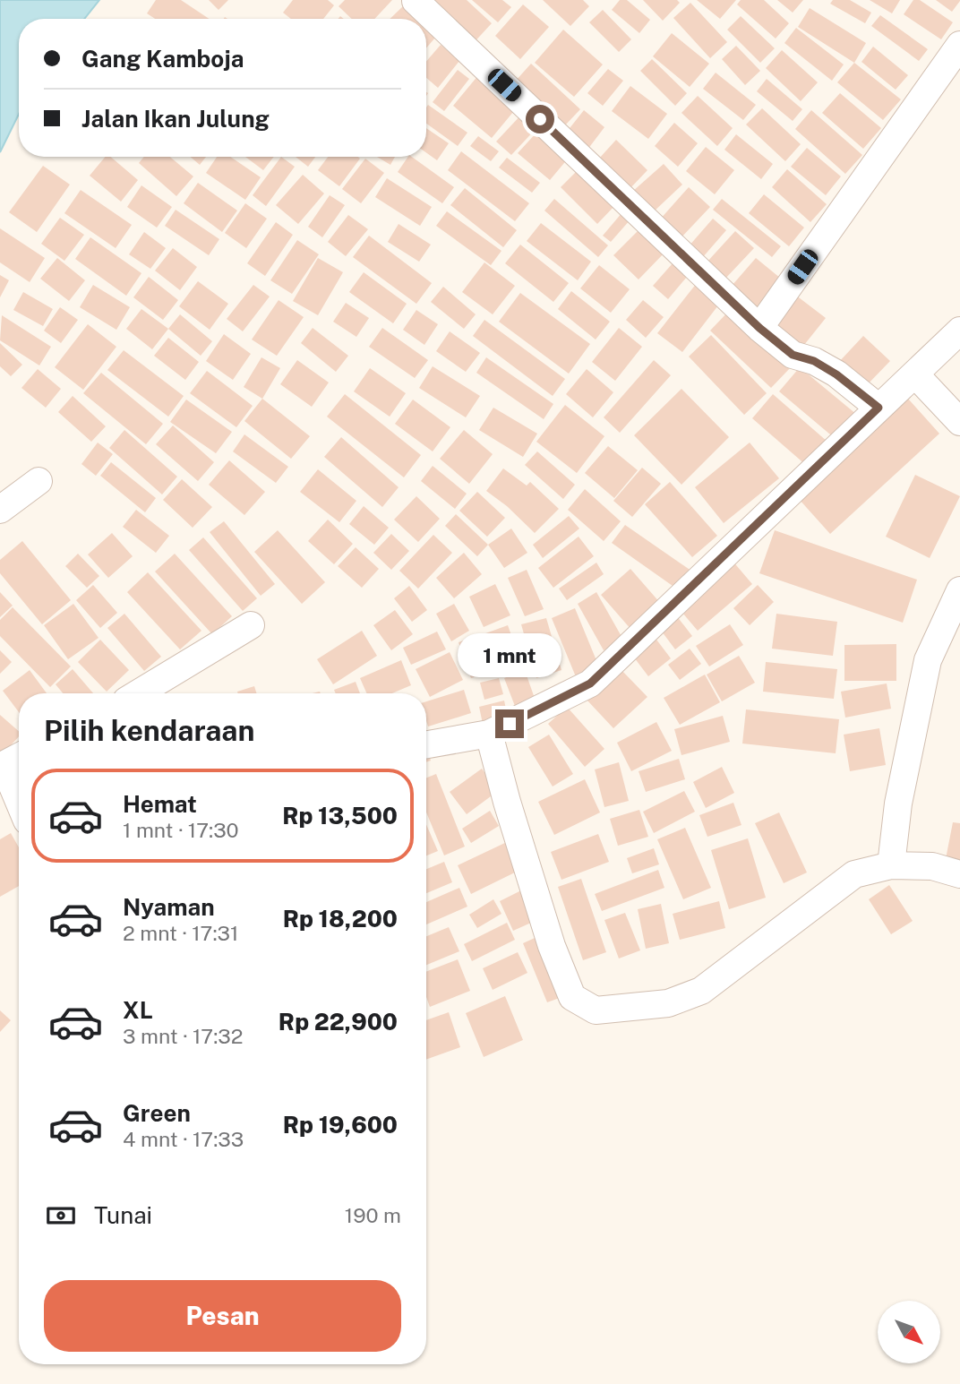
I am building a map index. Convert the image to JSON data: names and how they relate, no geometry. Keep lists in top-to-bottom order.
{
  "north": "bottom right",
  "page": {
    "banner": ["Gang Kamboja", "Jalan Ikan Julung"],
    "bubble": "1 mnt",
    "heading": "Pilih kendaraan",
    "list": [
      {
        "name": "Hemat",
        "note": "1 mnt · 17:30",
        "value": "Rp 13,500"
      },
      {
        "name": "Nyaman",
        "note": "2 mnt · 17:31",
        "value": "Rp 18,200"
      },
      {
        "name": "XL",
        "note": "3 mnt · 17:32",
        "value": "Rp 22,900"
      },
      {
        "name": "Green",
        "note": "4 mnt · 17:33",
        "value": "Rp 19,600"
      }
    ],
    "pay": ["Tunai", "190 m"],
    "buttons": "Pesan"
  }
}
